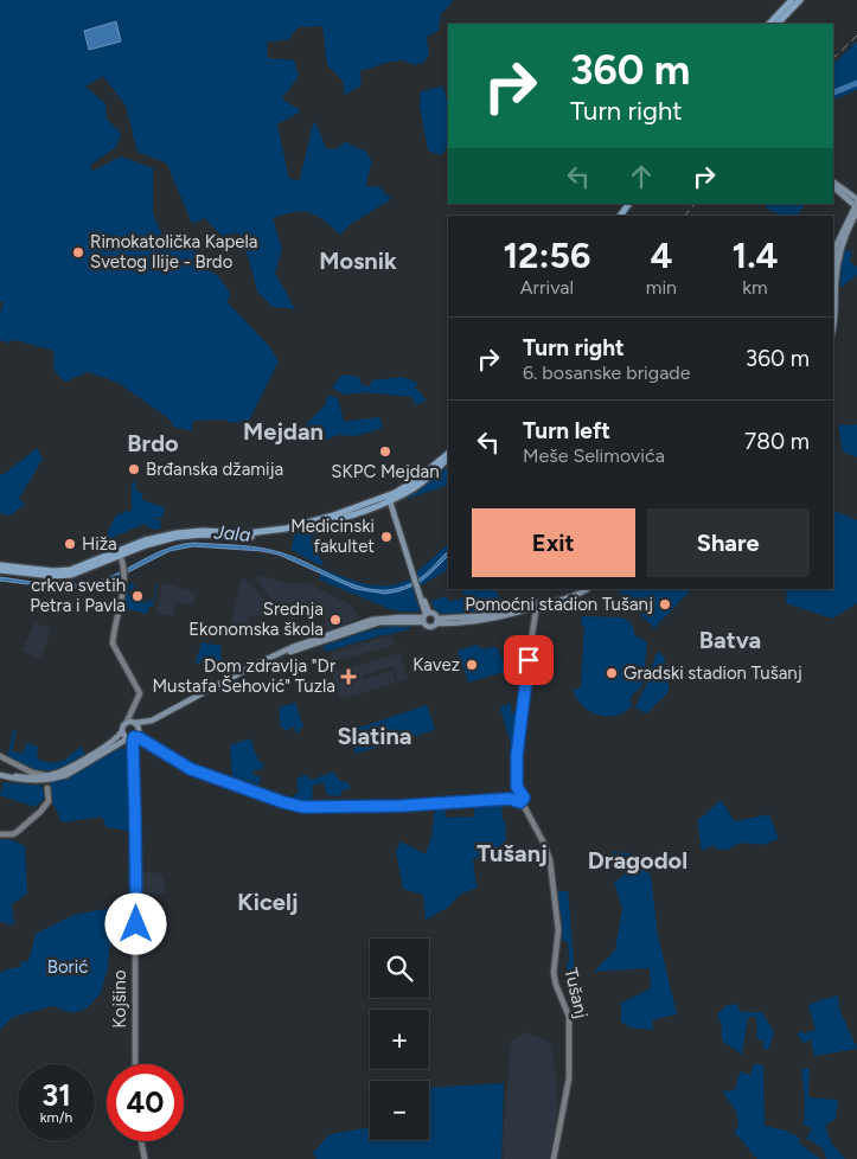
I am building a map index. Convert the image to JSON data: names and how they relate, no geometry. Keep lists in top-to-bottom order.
{
  "streets": {
    "street": ["Tušanj", "Kojšino"]
  },
  "districts": [
    "Mosnik",
    "Mejdan",
    "Brdo",
    "Batva",
    "Slatina",
    "Tušanj",
    "Dragodol",
    "Kicelj"
  ],
  "water": ["Jala"],
  "parks": ["Borić"],
  "places": {
    "other": [
      "Rimokatolička Kapela Svetog Ilije - Brdo",
      "SKPC Mejdan",
      "Brđanska džamija",
      "Medicinski fakultet",
      "Hiža",
      "crkva svetih Petra i Pavla",
      "Pomoćni stadion Tušanj",
      "Srednja Ekonomska škola",
      "Kavez",
      "Gradski stadion Tušanj"
    ],
    "health": ["Dom zdravlja \"Dr Mustafa Šehović\" Tuzla"]
  },
  "page": {
    "turn": ["360 m", "Turn right"],
    "eta": [
      "12:56",
      "Arrival",
      "4",
      "min",
      "1.4",
      "km"
    ],
    "list": [
      {
        "name": "Turn right",
        "note": "6. bosanske brigade",
        "value": "360 m"
      },
      {
        "name": "Turn left",
        "note": "Meše Selimovića",
        "value": "780 m"
      }
    ],
    "buttons": ["Exit", "Share"],
    "map_buttons": ["+", "−"],
    "speed": "31 km/h",
    "limit": "40"
  }
}
